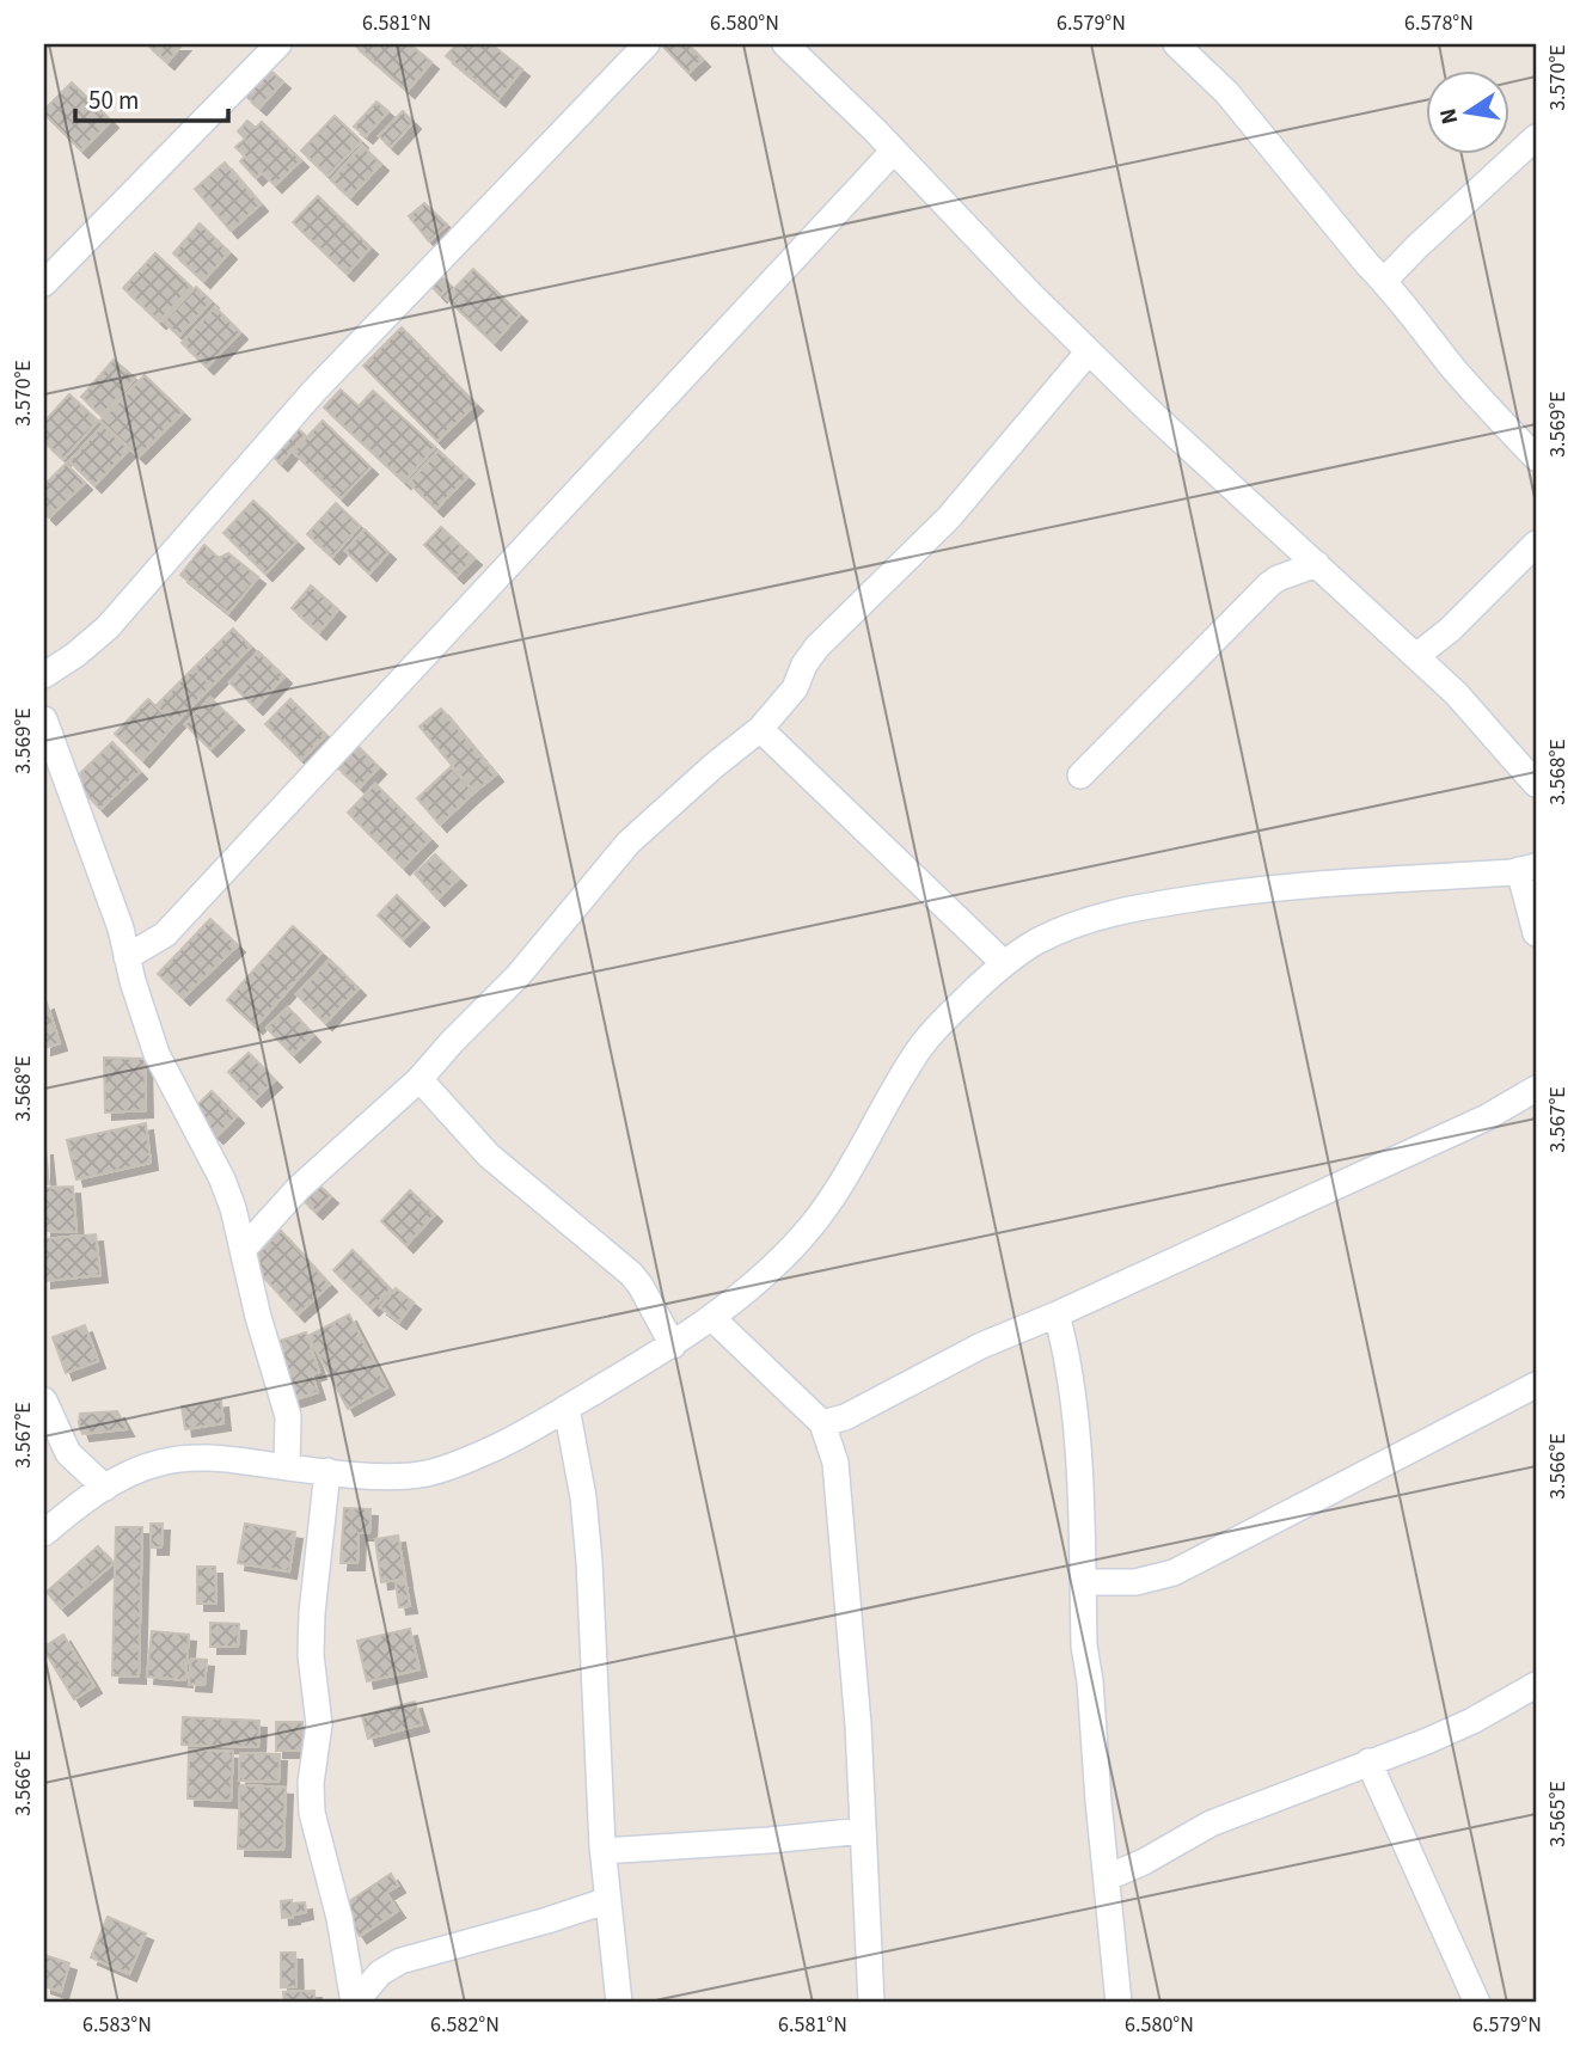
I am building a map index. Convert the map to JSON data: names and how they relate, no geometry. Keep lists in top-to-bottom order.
{
  "scale_bar": "50 m",
  "north": "left",
  "coordinates": [
    "6.581°N",
    "6.580°N",
    "6.579°N",
    "6.578°N",
    "3.570°E",
    "3.569°E",
    "3.568°E",
    "3.567°E",
    "3.566°E",
    "3.565°E",
    "6.583°N",
    "6.582°N"
  ]
}
